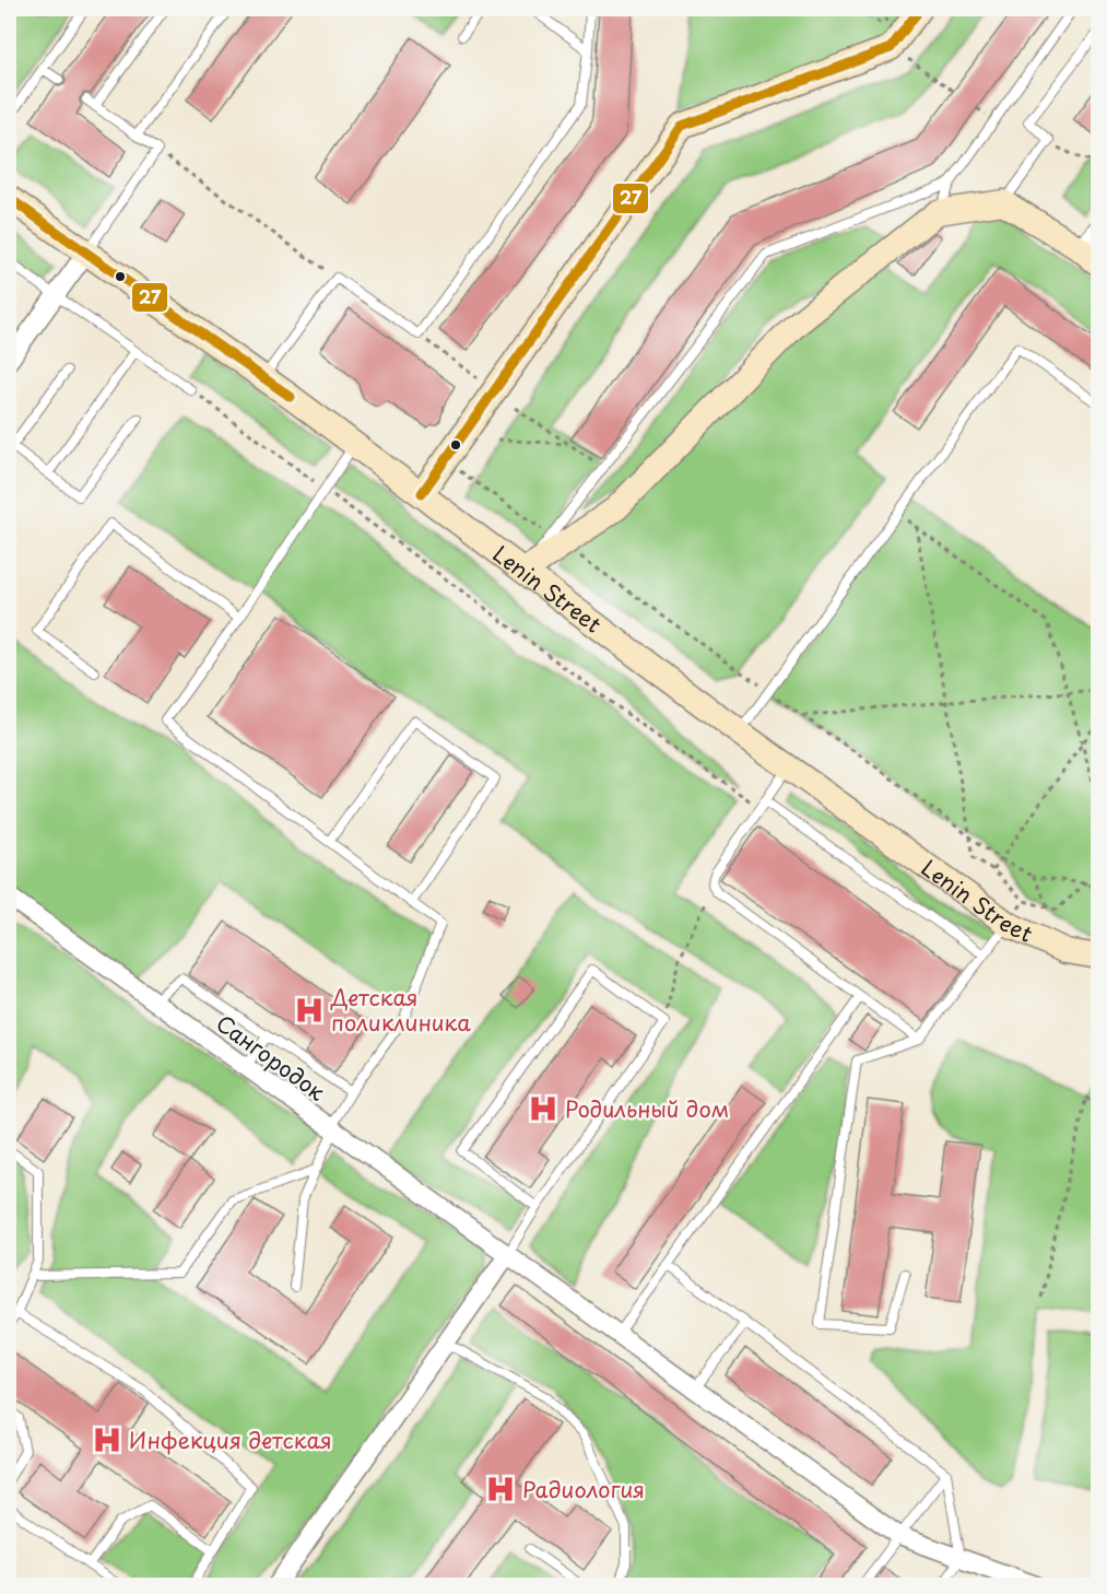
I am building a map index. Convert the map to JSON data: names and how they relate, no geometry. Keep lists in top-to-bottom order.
{
  "streets": {
    "street": ["Lenin Street", "Сангородок"]
  },
  "places": {
    "hospital": [
      "Детская поликлиника",
      "Родильный дом",
      "Инфекция детская",
      "Радиология"
    ]
  },
  "lines": ["transit line 27"]
}
